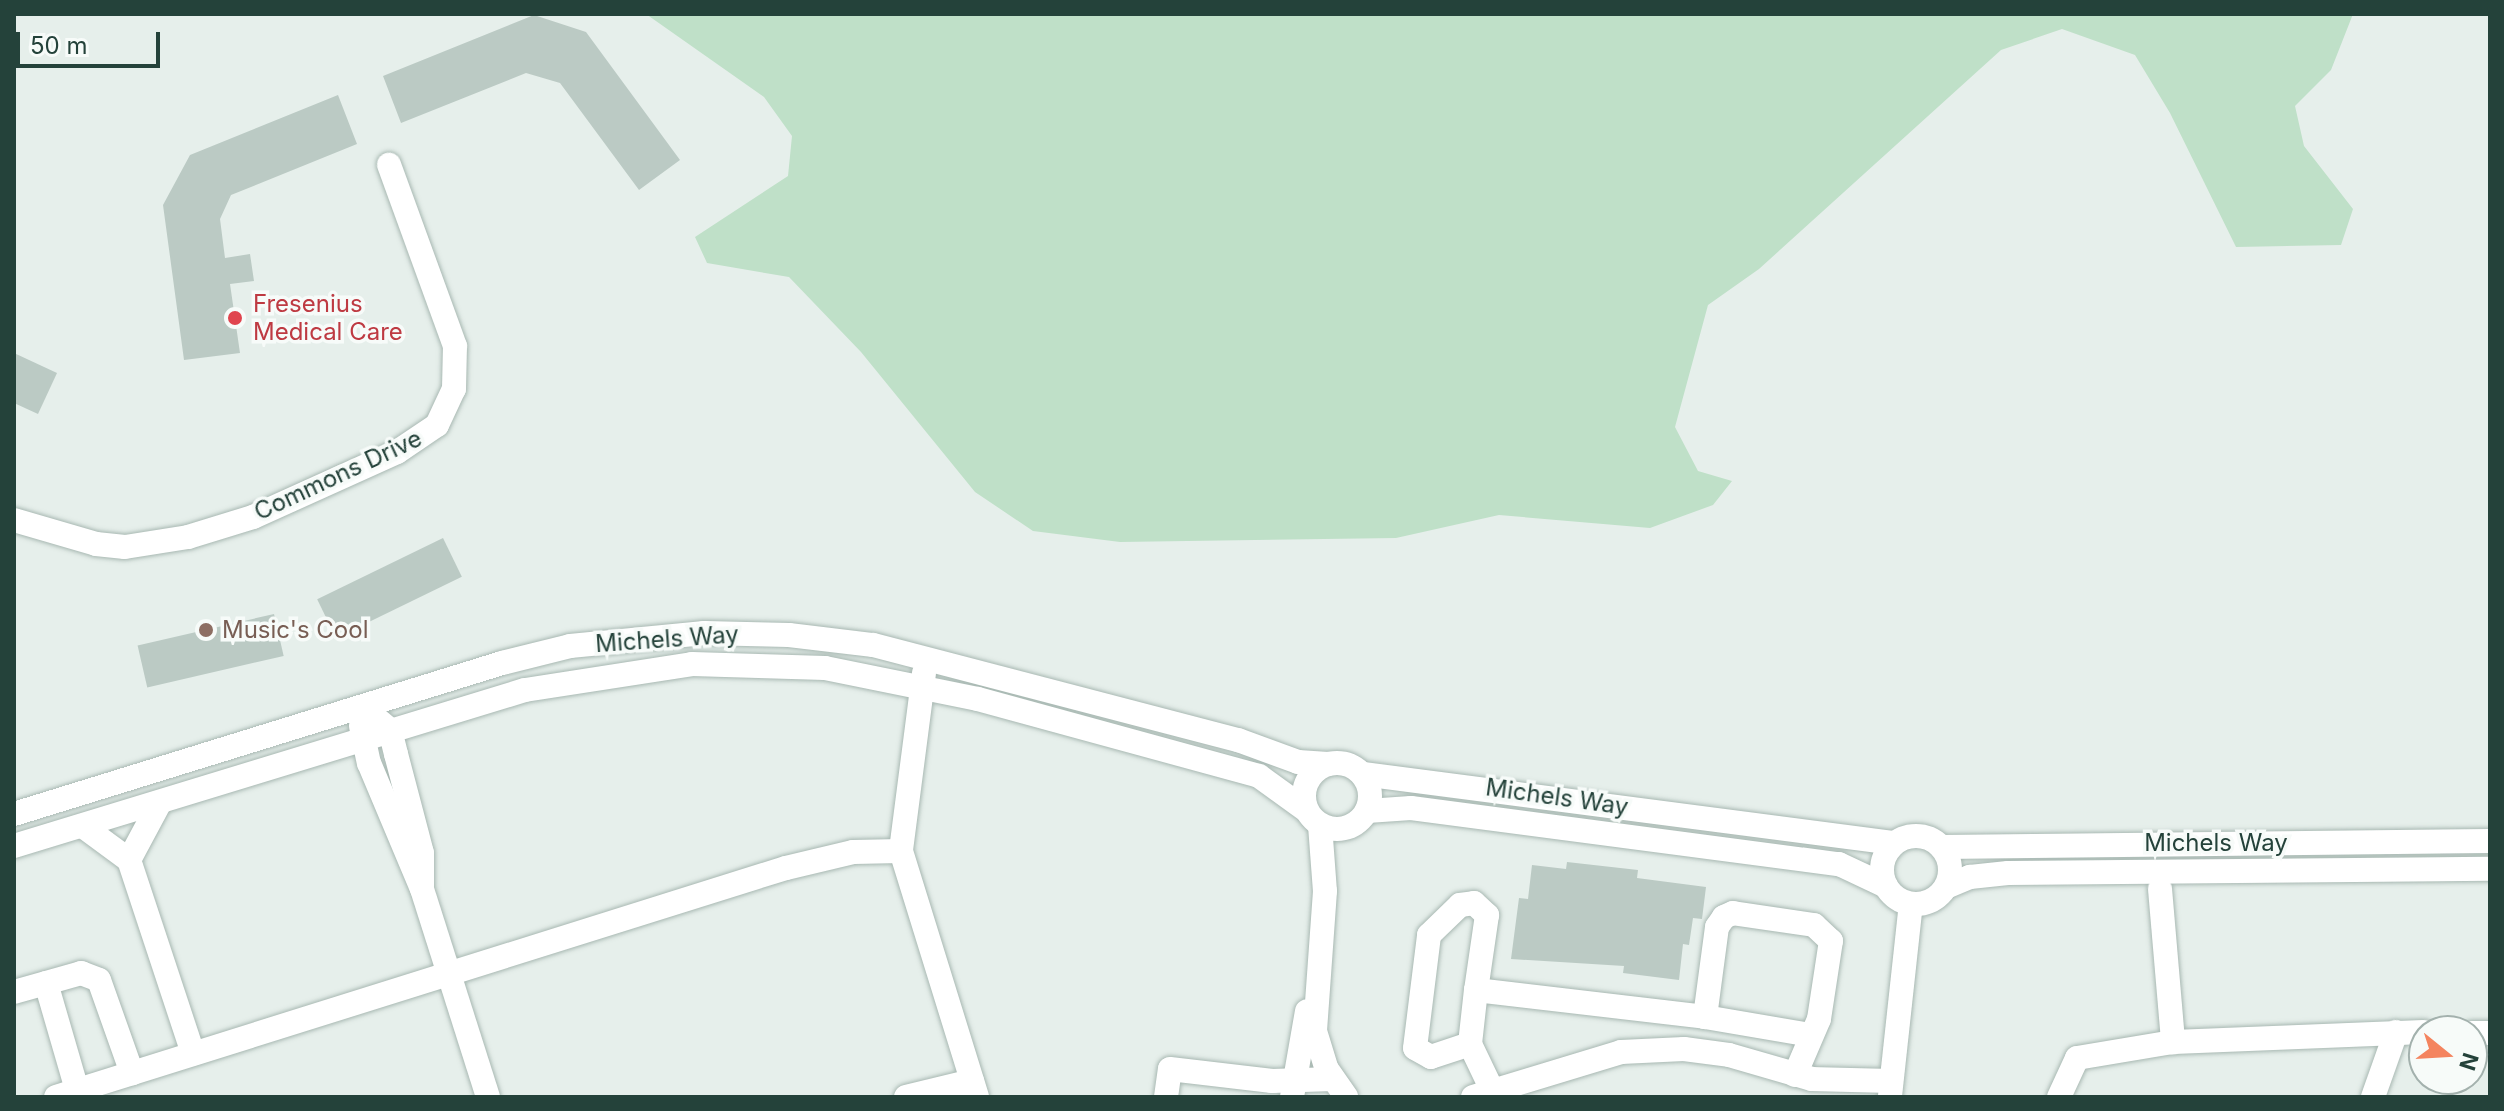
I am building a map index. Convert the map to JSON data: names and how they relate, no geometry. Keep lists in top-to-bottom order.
{
  "streets": {
    "street": ["Commons Drive", "Michels Way"]
  },
  "places": ["Fresenius Medical Care", "Music's Cool"],
  "scale_bar": "50 m",
  "north": "right"
}
